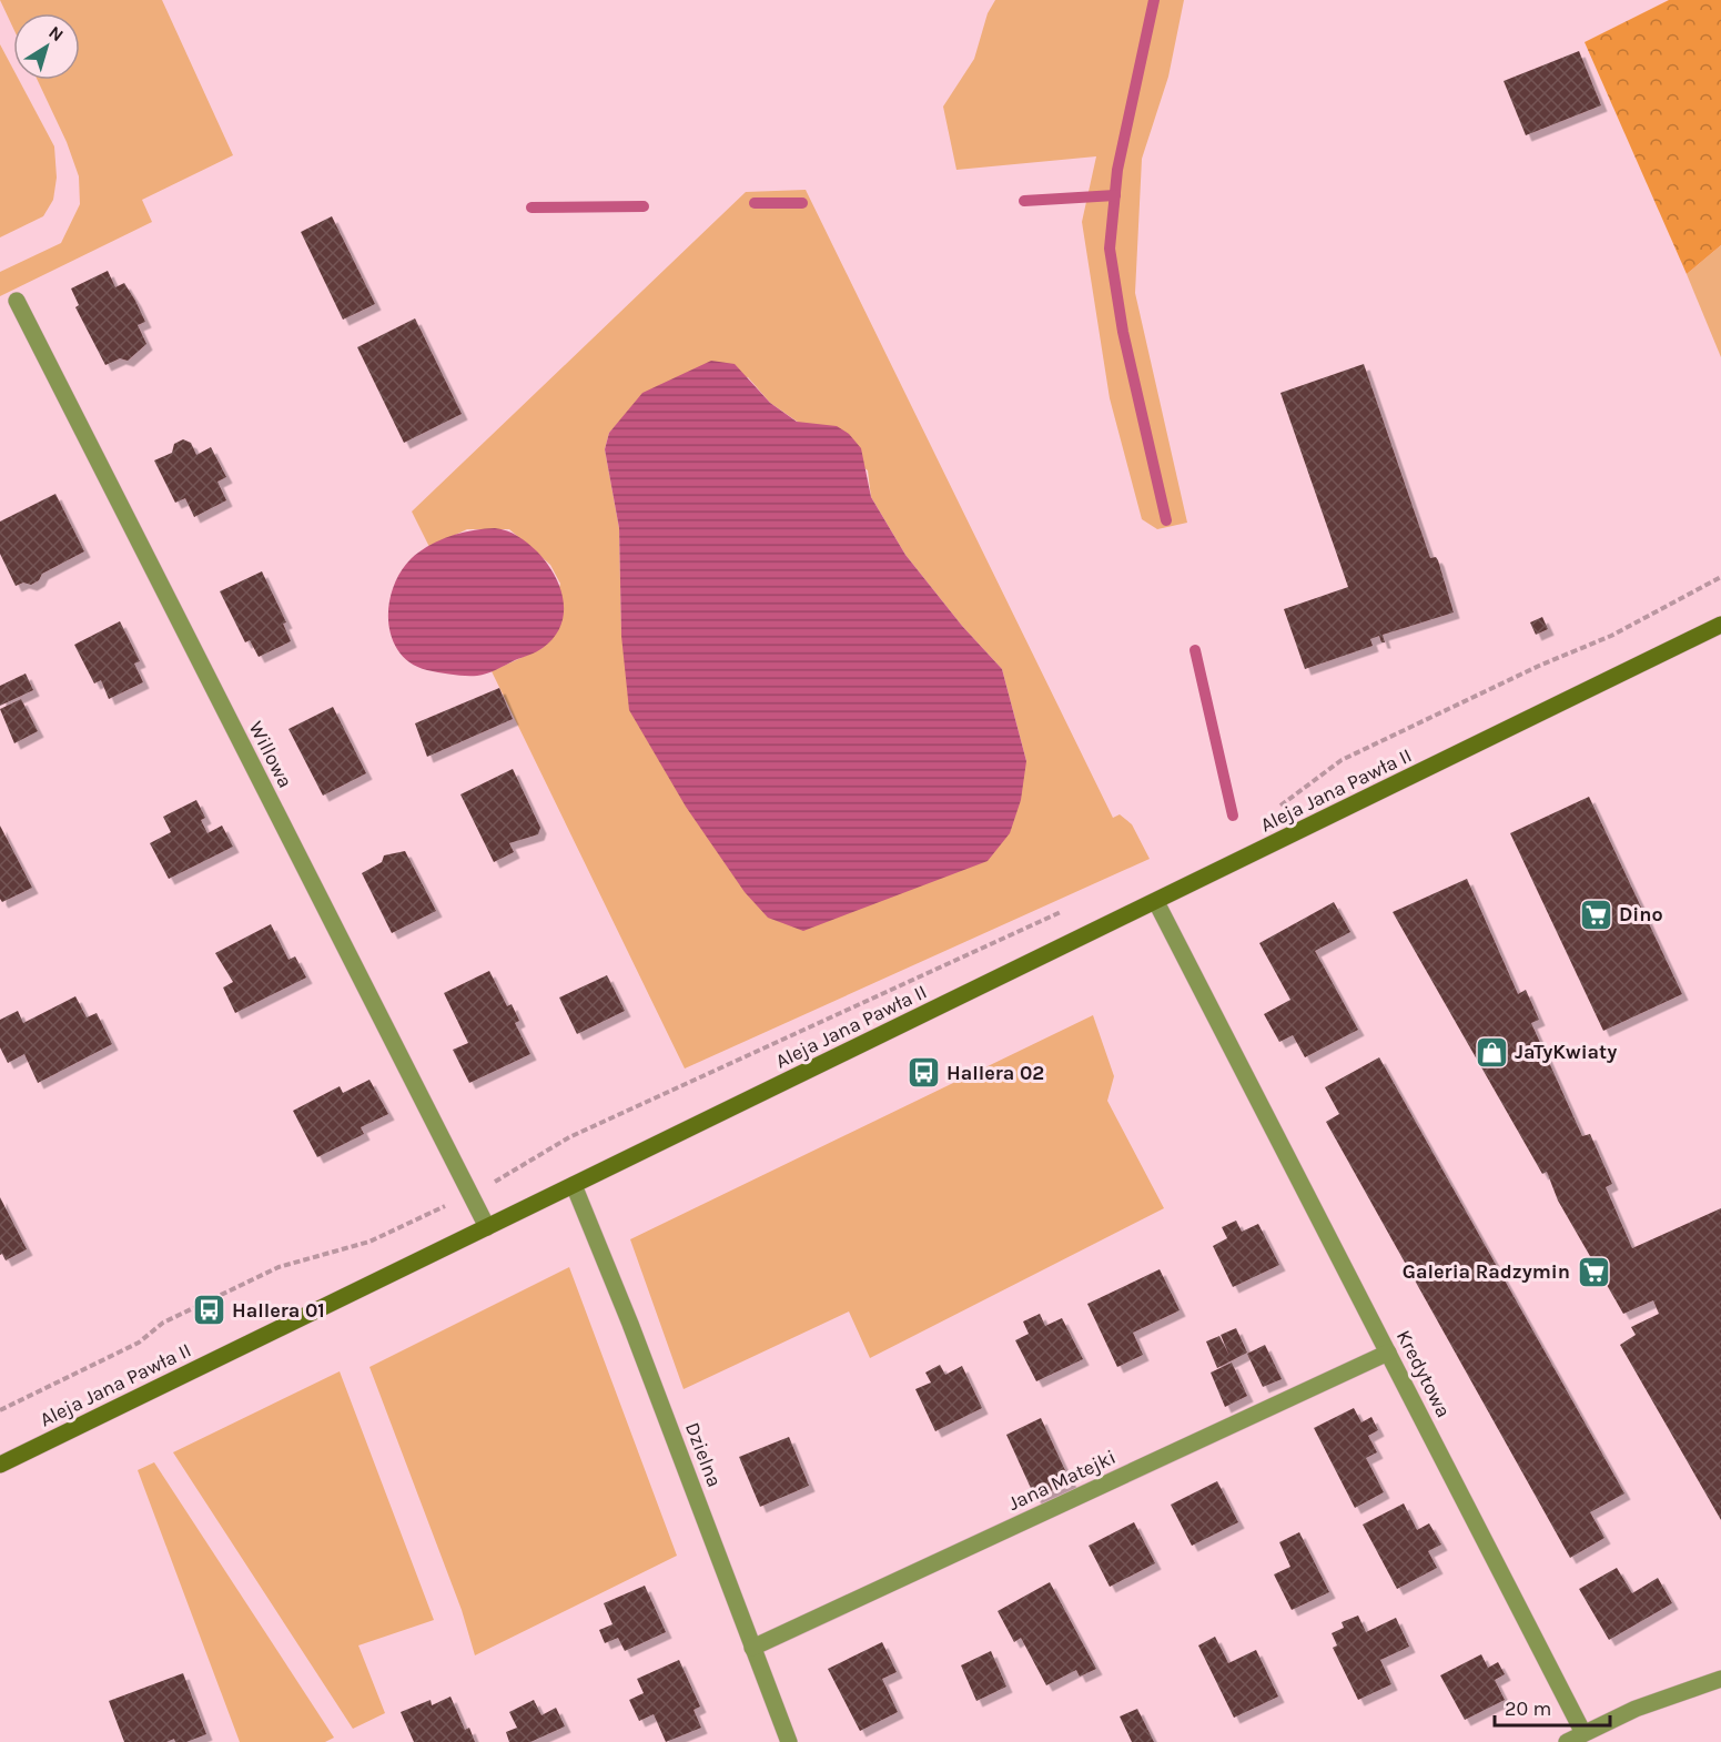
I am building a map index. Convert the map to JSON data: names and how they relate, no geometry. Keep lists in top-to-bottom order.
{
  "streets": {
    "street": [
      "Willowa",
      "Aleja Jana Pawła II",
      "Kredytowa",
      "Dzielna",
      "Jana Matejki"
    ]
  },
  "crossings": [
    ["Willowa", "Aleja Jana Pawła II"],
    ["Aleja Jana Pawła II", "Kredytowa"],
    ["Aleja Jana Pawła II", "Dzielna"],
    ["Kredytowa", "Jana Matejki"],
    ["Dzielna", "Jana Matejki"]
  ],
  "places": {
    "supermarket": ["Dino", "Galeria Radzymin"],
    "shop": ["JaTyKwiaty"],
    "bus stop": ["Hallera 02", "Hallera 01"]
  },
  "scale_bar": "20 m",
  "north": "top right"
}
